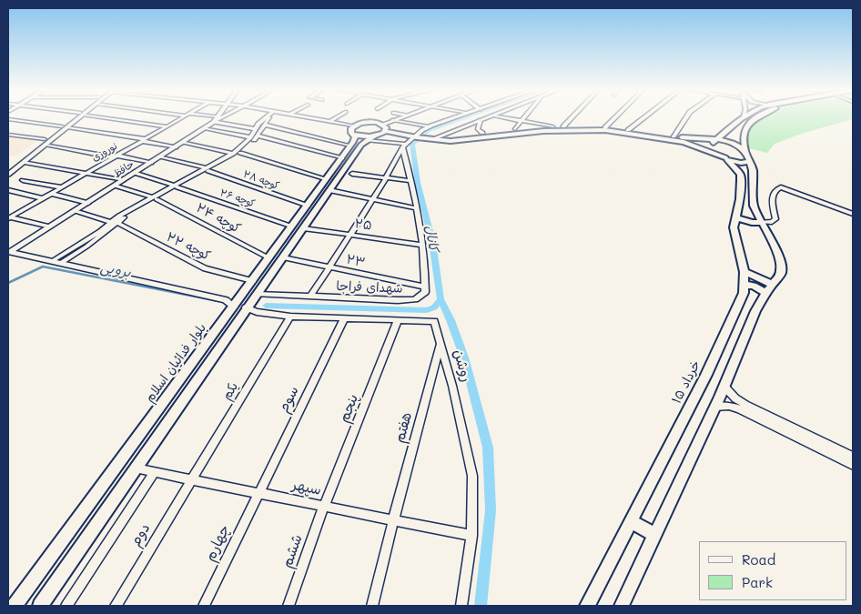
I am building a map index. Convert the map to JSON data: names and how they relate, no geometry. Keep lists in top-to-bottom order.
{
  "streets": {
    "main road": ["بلوار فدائیان اسلام", "۱۵ خرداد"],
    "street": [
      "نوروزی",
      "حافظ",
      "کوچه ۲۸",
      "کوچه ۲۶",
      "کوچه ۲۴",
      "۲۵",
      "کوچه ۲۲",
      "۲۳",
      "شهدای فراجا",
      "روشن",
      "یکم",
      "سوم",
      "پنجم",
      "هفتم",
      "سپهر",
      "دوم",
      "چهارم",
      "ششم"
    ]
  },
  "crossings": [
    ["حافظ", "کوچه ۲۸"],
    ["حافظ", "کوچه ۲۶"],
    ["حافظ", "کوچه ۲۴"],
    ["حافظ", "کوچه ۲۲"],
    ["کوچه ۲۸", "بلوار فدائیان اسلام"],
    ["کوچه ۲۶", "۲۵"],
    ["کوچه ۲۶", "بلوار فدائیان اسلام"],
    ["کوچه ۲۴", "بلوار فدائیان اسلام"],
    ["۲۵", "بلوار فدائیان اسلام"],
    ["کوچه ۲۲", "بلوار فدائیان اسلام"],
    ["۲۳", "شهدای فراجا"],
    ["۲۳", "بلوار فدائیان اسلام"],
    ["شهدای فراجا", "بلوار فدائیان اسلام"],
    ["بلوار فدائیان اسلام", "روشن"],
    ["بلوار فدائیان اسلام", "سپهر"],
    ["روشن", "یکم"],
    ["روشن", "سوم"],
    ["روشن", "پنجم"],
    ["روشن", "هفتم"],
    ["روشن", "سپهر"],
    ["یکم", "سپهر"],
    ["یکم", "دوم"],
    ["سوم", "سپهر"],
    ["سوم", "چهارم"],
    ["پنجم", "سپهر"],
    ["پنجم", "ششم"],
    ["هفتم", "سپهر"],
    ["سپهر", "دوم"],
    ["سپهر", "چهارم"],
    ["سپهر", "ششم"]
  ],
  "water": ["کانال", "برویی"],
  "legend": ["Road", "Park"]
}
